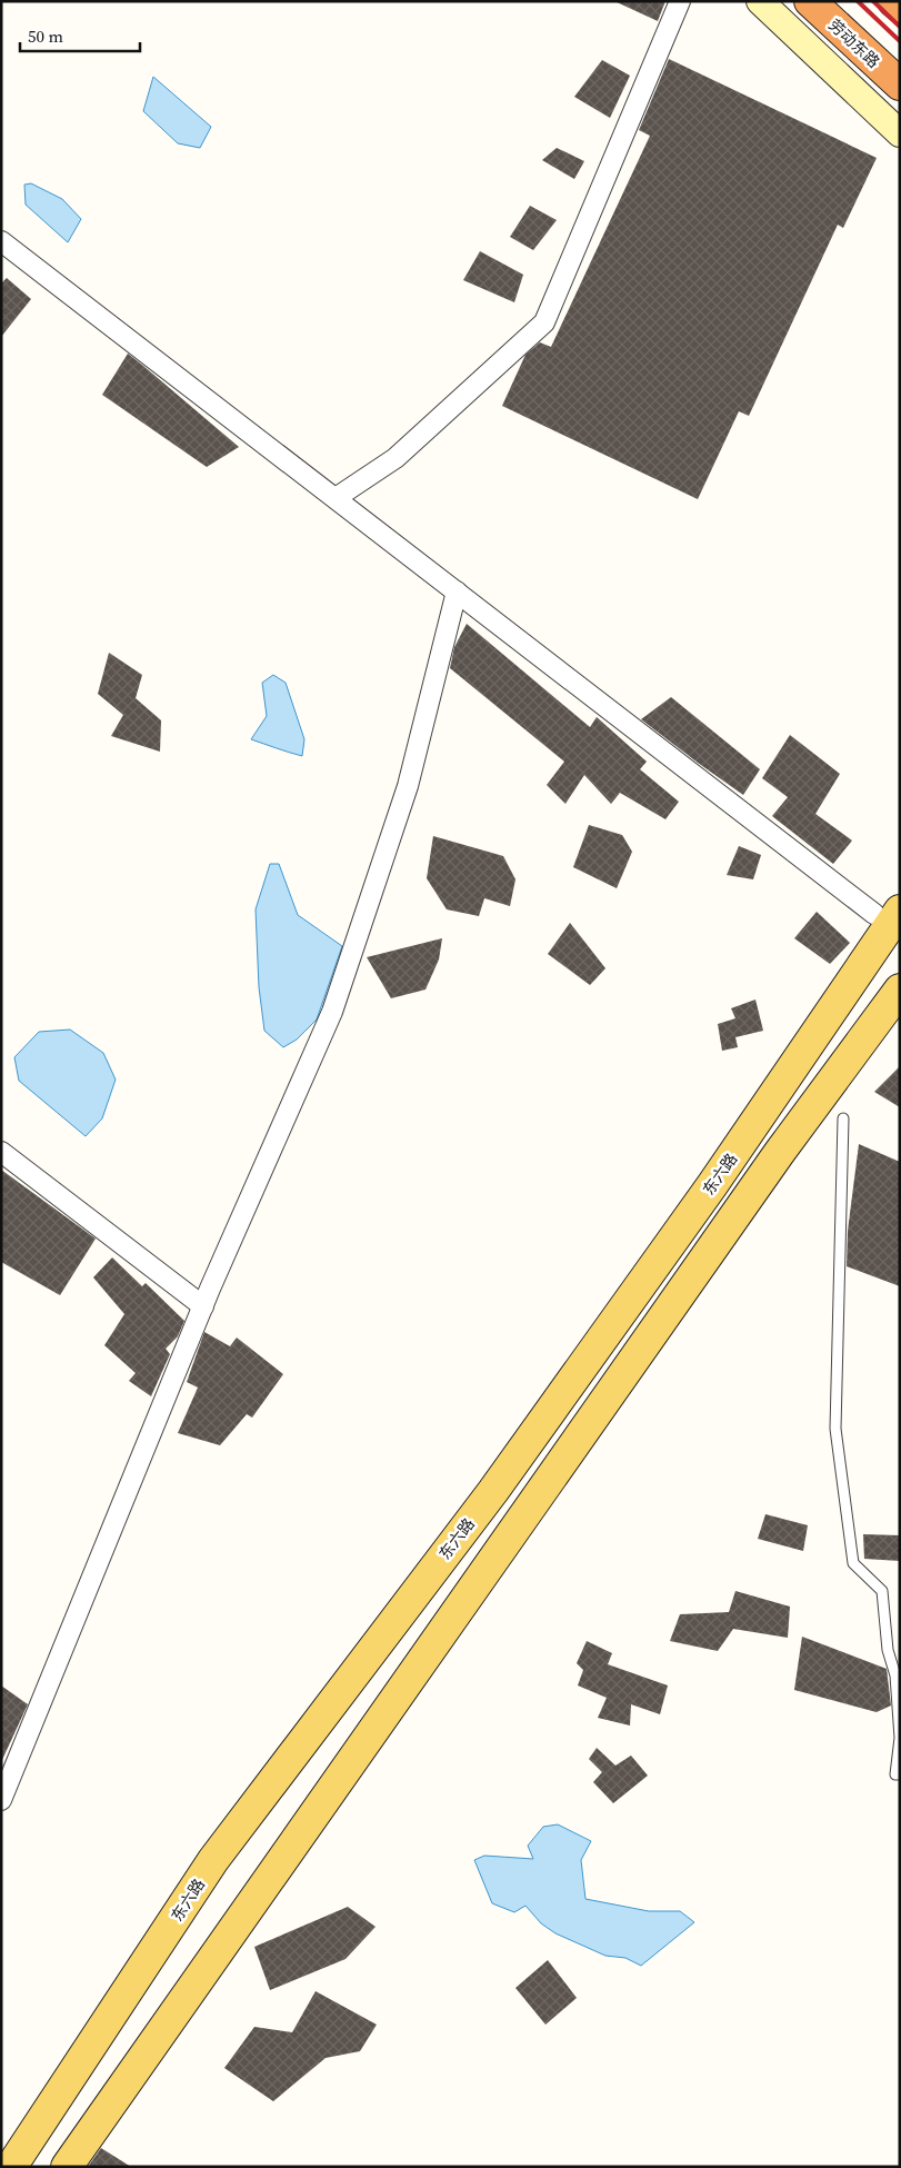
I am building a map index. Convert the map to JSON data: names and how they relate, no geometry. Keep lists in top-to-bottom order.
{
  "streets": {
    "highway": ["劳动东路"],
    "main road": ["东六路"]
  },
  "scale_bar": "50 m"
}
